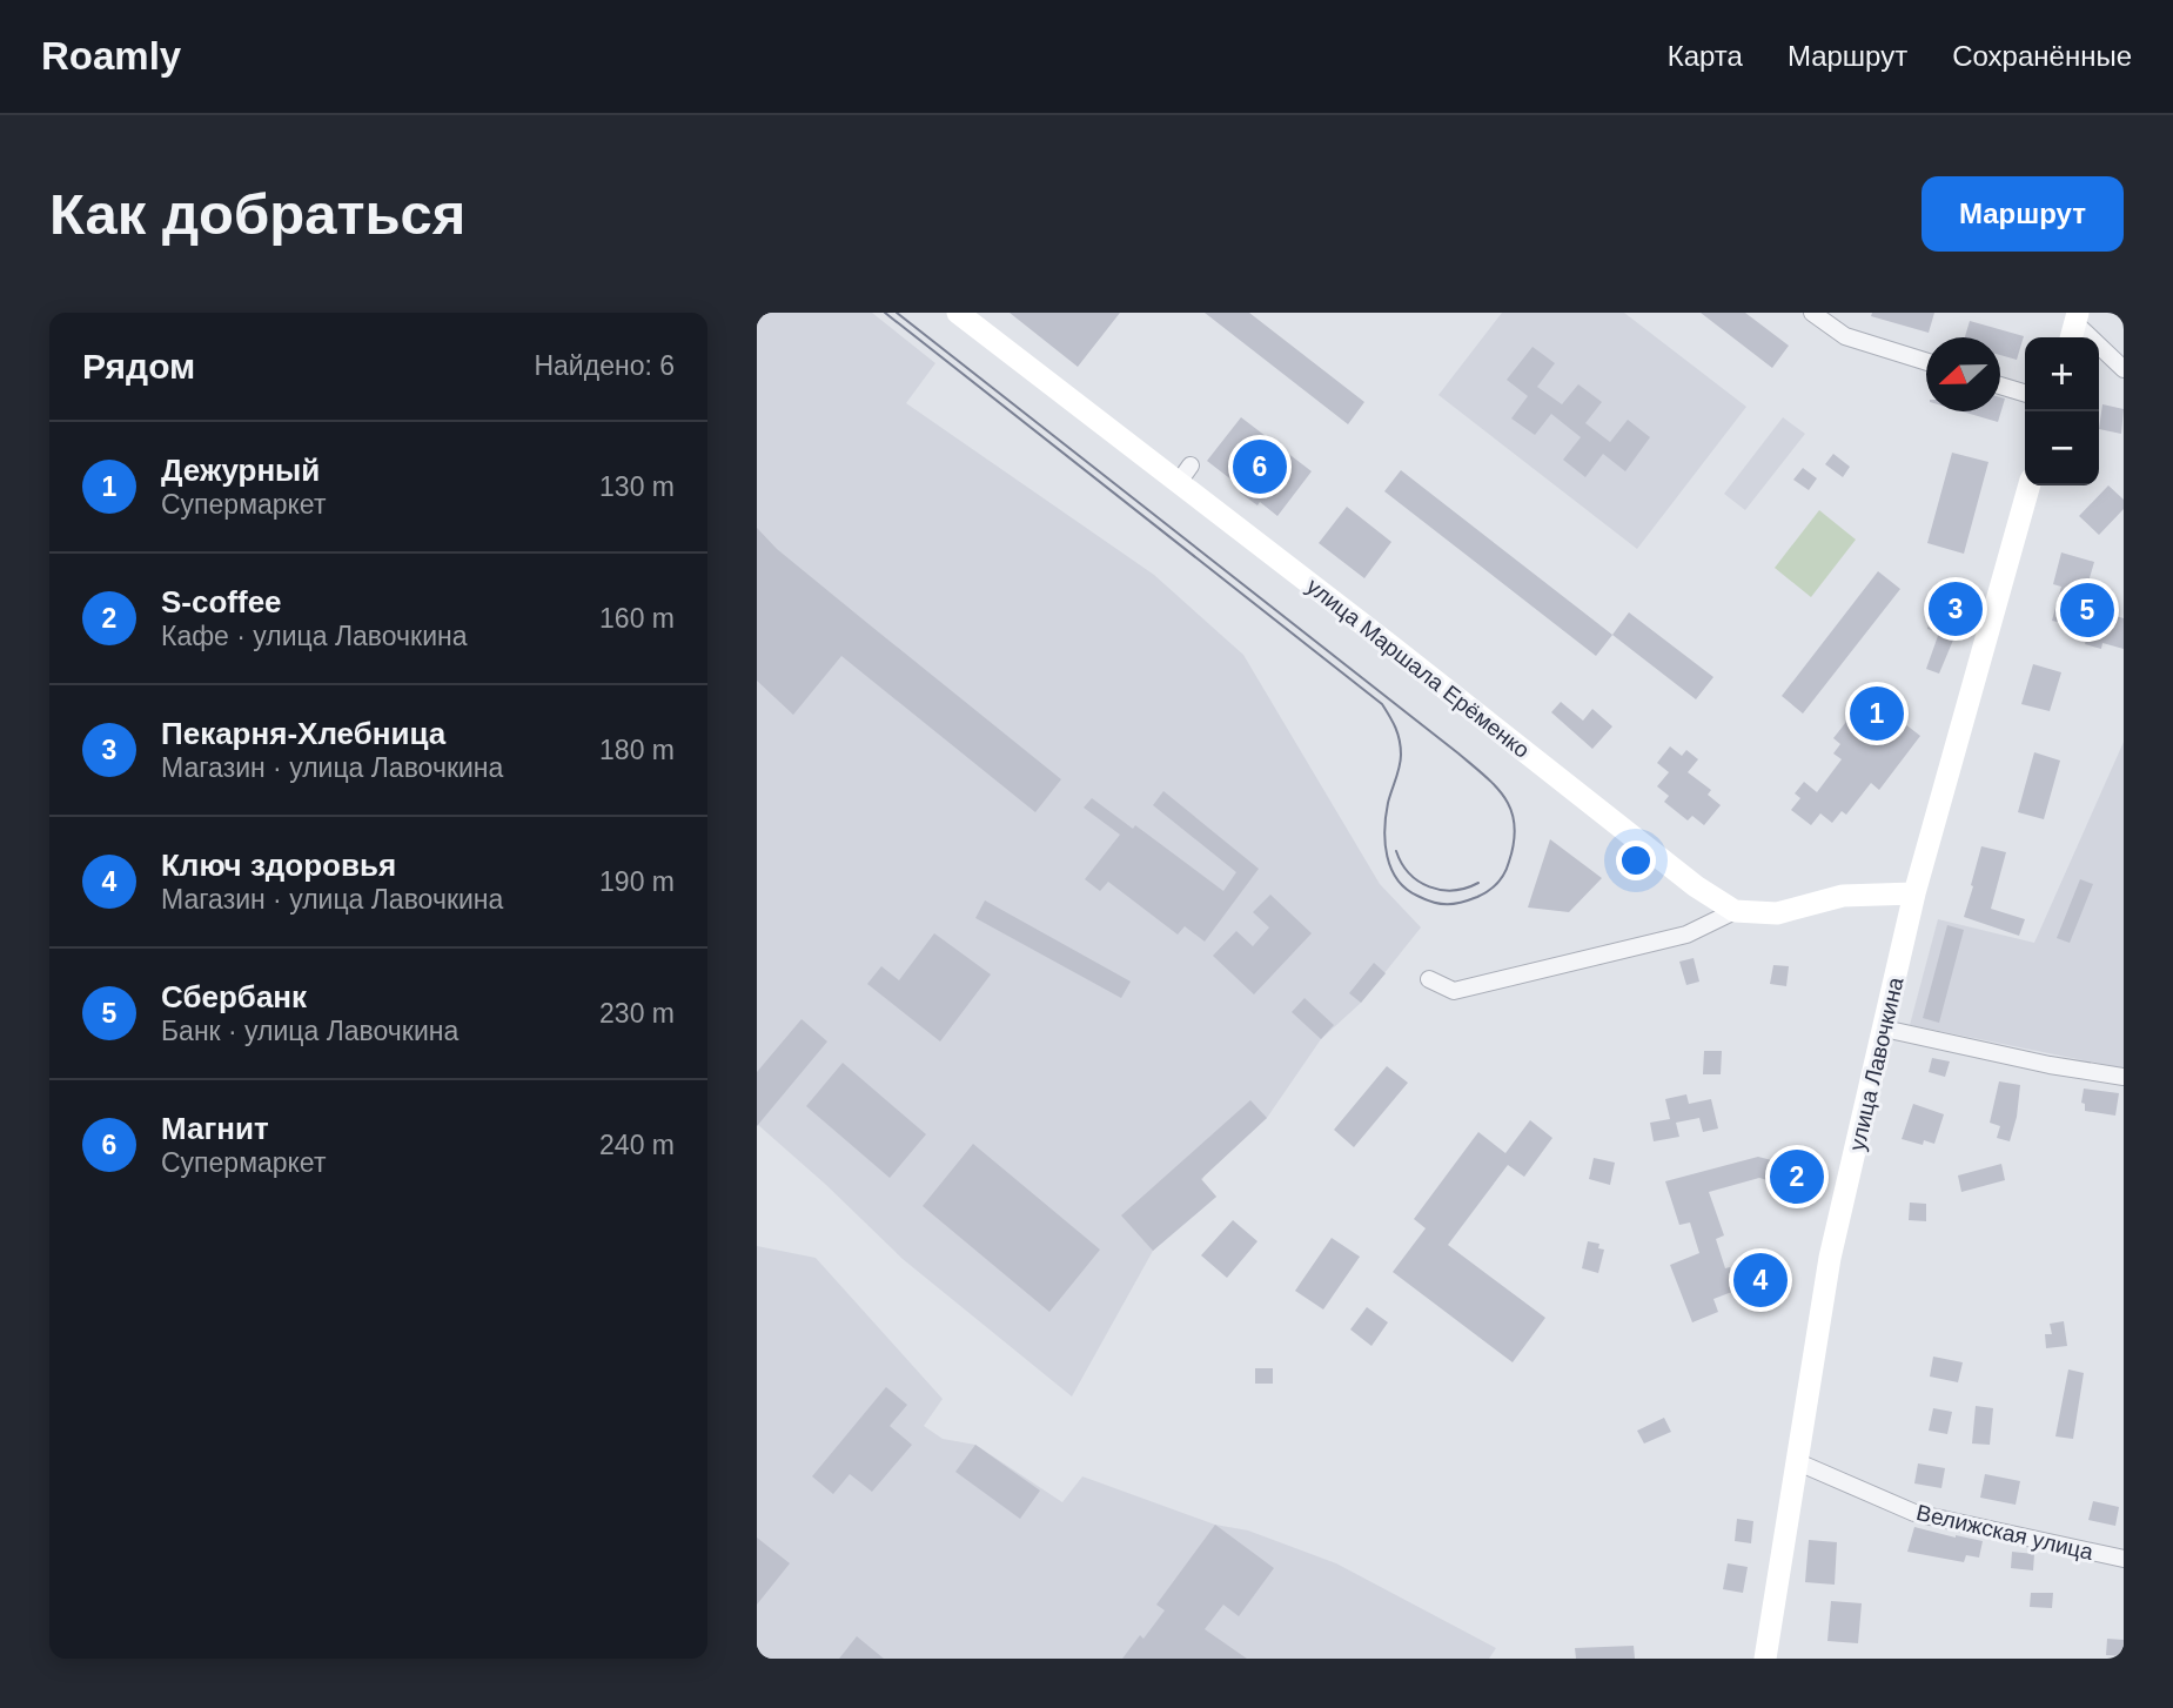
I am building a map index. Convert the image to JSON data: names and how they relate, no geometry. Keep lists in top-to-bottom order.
{
  "streets": {
    "main road": ["улица Маршала Ерёменко", "улица Лавочкина"],
    "street": ["Велижская улица"]
  },
  "crossings": [
    ["улица Маршала Ерёменко", "улица Лавочкина"],
    ["улица Лавочкина", "Велижская улица"]
  ],
  "north": "left",
  "page": {
    "header": "Roamly",
    "nav": ["Карта", "Маршрут", "Сохранённые"],
    "buttons": "Маршрут",
    "title": "Как добраться",
    "heading": ["Рядом", "Найдено: 6"],
    "map_buttons": ["+", "−"],
    "list": [
      {
        "mark": "1",
        "name": "Дежурный",
        "note": "Супермаркет",
        "value": "130 m"
      },
      {
        "mark": "2",
        "name": "S-coffee",
        "note": "Кафе · улица Лавочкина",
        "value": "160 m"
      },
      {
        "mark": "3",
        "name": "Пекарня-Хлебница",
        "note": "Магазин · улица Лавочкина",
        "value": "180 m"
      },
      {
        "mark": "4",
        "name": "Ключ здоровья",
        "note": "Магазин · улица Лавочкина",
        "value": "190 m"
      },
      {
        "mark": "5",
        "name": "Сбербанк",
        "note": "Банк · улица Лавочкина",
        "value": "230 m"
      },
      {
        "mark": "6",
        "name": "Магнит",
        "note": "Супермаркет",
        "value": "240 m"
      }
    ],
    "pins": [
      "6",
      "3",
      "5",
      "1",
      "2",
      "4"
    ]
  }
}
